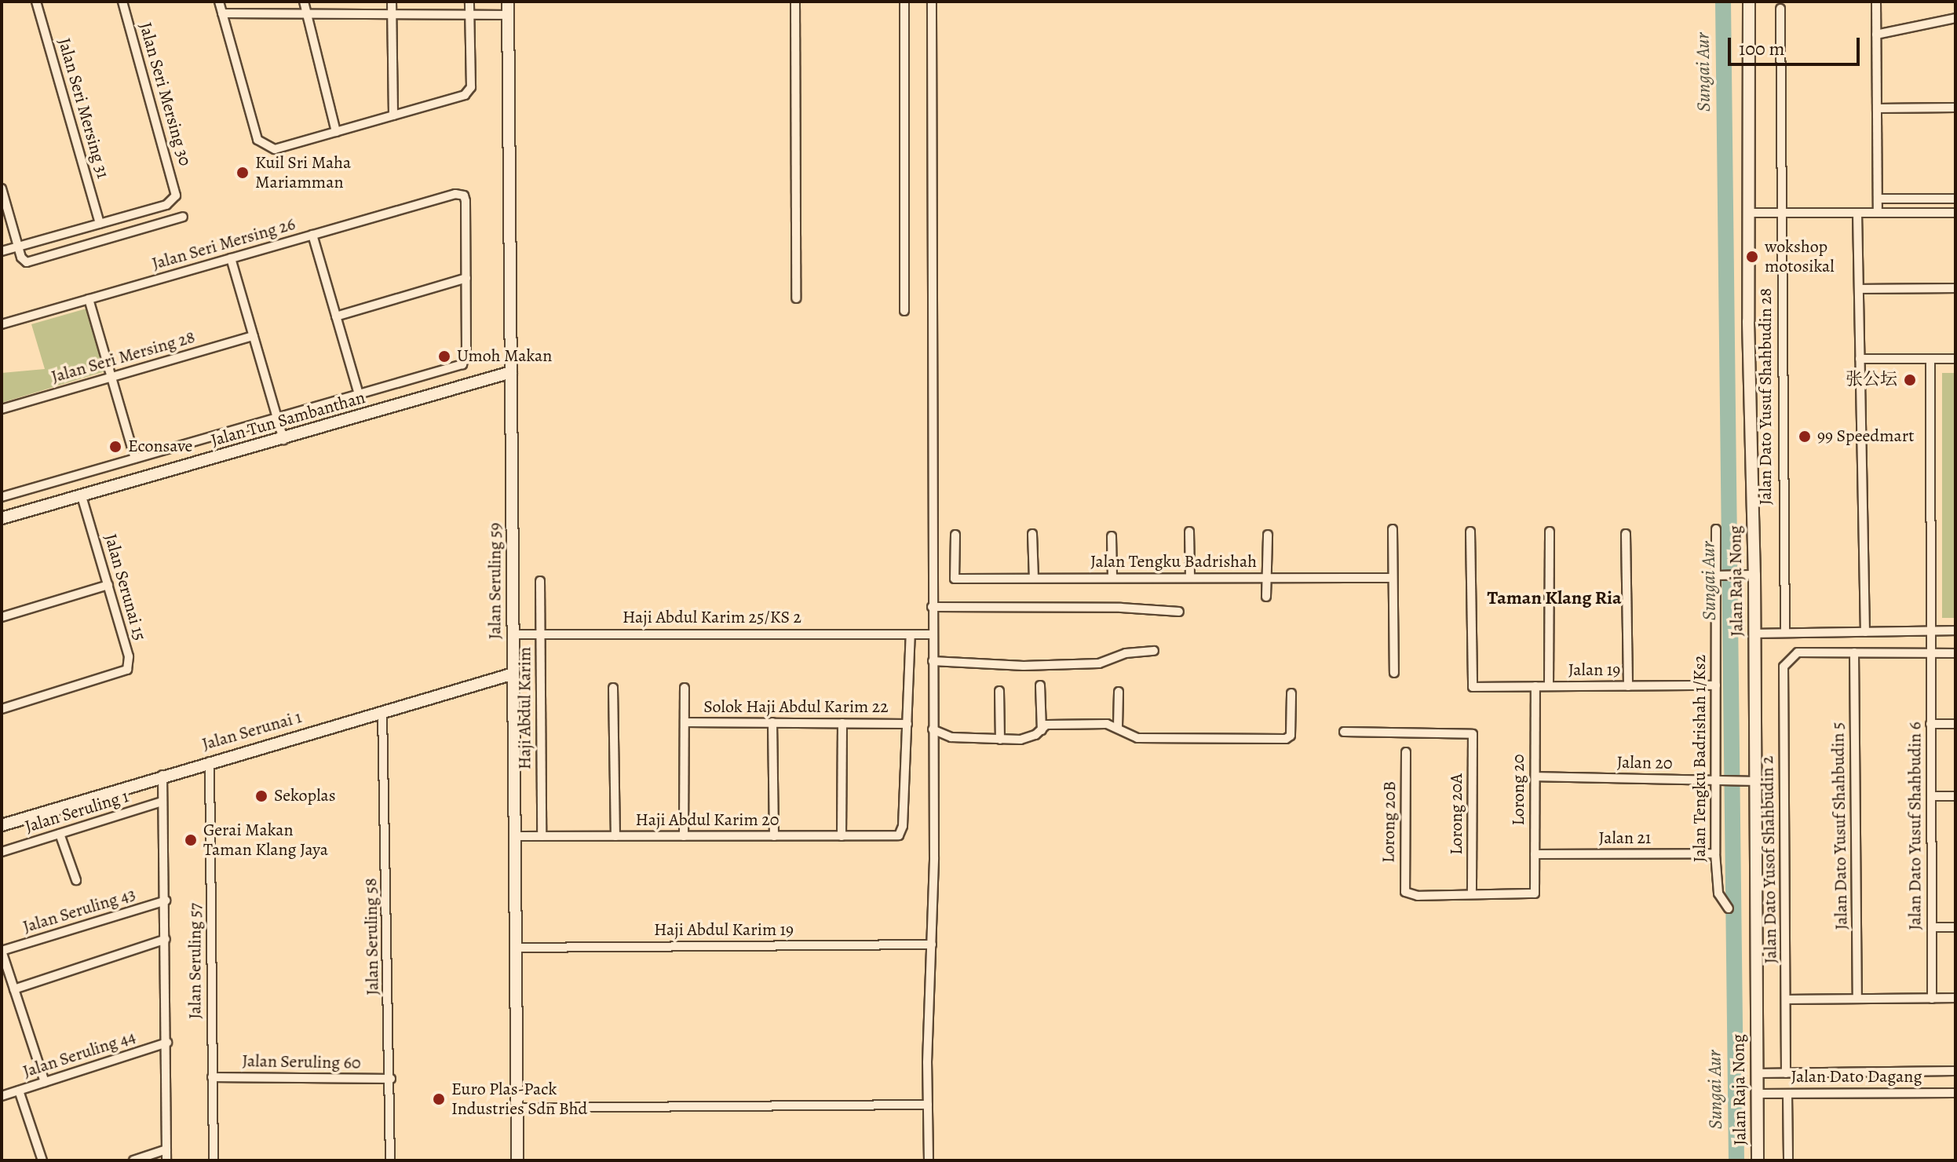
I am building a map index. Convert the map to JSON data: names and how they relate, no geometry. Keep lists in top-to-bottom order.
{
  "streets": {
    "main road": [
      "Jalan Tun Sambanthan",
      "Jalan Seruling 59",
      "Jalan Raja Nong",
      "Jalan Serunai 1"
    ],
    "street": [
      "Jalan Seri Mersing 30",
      "Jalan Seri Mersing 31",
      "Jalan Seri Mersing 26",
      "Jalan Seri Mersing 28",
      "Jalan Dato Yusuf Shahbudin 28",
      "Jalan Tengku Badrishah",
      "Jalan Serunai 15",
      "Haji Abdul Karim 25/KS 2",
      "Jalan 19",
      "Solok Haji Abdul Karim 22",
      "Haji Abdul Karim",
      "Jalan Tengku Badrishah 1/Ks2",
      "Jalan 20",
      "Lorong 20",
      "Jalan Seruling 1",
      "Lorong 20A",
      "Haji Abdul Karim 20",
      "Lorong 20B",
      "Jalan Dato Yusuf Shahbudin 5",
      "Jalan Dato Yusuf Shahbudin 6",
      "Jalan 21",
      "Jalan Dato Yusof Shahbudin 2",
      "Jalan Seruling 43",
      "Haji Abdul Karim 19",
      "Jalan Seruling 58",
      "Jalan Seruling 57",
      "Jalan Seruling 44",
      "Jalan Seruling 60",
      "Jalan Dato Dagang"
    ]
  },
  "crossings": [
    ["Jalan Seri Mersing 30", "Jalan Seri Mersing 31"],
    ["Jalan Tun Sambanthan", "Jalan Seruling 59"],
    ["Jalan Tun Sambanthan", "Jalan Serunai 15"],
    ["Jalan Seruling 59", "Haji Abdul Karim 25/KS 2"],
    ["Jalan Seruling 59", "Jalan Serunai 1"],
    ["Jalan Seruling 59", "Haji Abdul Karim 20"],
    ["Jalan Seruling 59", "Haji Abdul Karim 19"],
    ["Jalan Raja Nong", "Jalan 20"],
    ["Jalan Raja Nong", "Jalan Dato Dagang"],
    ["Haji Abdul Karim 25/KS 2", "Haji Abdul Karim"],
    ["Jalan 19", "Jalan Tengku Badrishah 1/Ks2"],
    ["Jalan 19", "Lorong 20"],
    ["Solok Haji Abdul Karim 22", "Haji Abdul Karim 20"],
    ["Haji Abdul Karim", "Haji Abdul Karim 20"],
    ["Jalan Serunai 1", "Jalan Seruling 58"],
    ["Jalan Serunai 1", "Jalan Seruling 57"],
    ["Jalan Tengku Badrishah 1/Ks2", "Jalan 20"],
    ["Jalan Tengku Badrishah 1/Ks2", "Jalan 21"],
    ["Jalan 20", "Lorong 20"],
    ["Lorong 20", "Lorong 20A"],
    ["Lorong 20", "Lorong 20B"],
    ["Lorong 20", "Jalan 21"],
    ["Jalan Seruling 1", "Jalan Seruling 57"],
    ["Lorong 20A", "Lorong 20B"],
    ["Jalan Dato Yusuf Shahbudin 5", "Jalan Dato Yusof Shahbudin 2"],
    ["Jalan Seruling 43", "Jalan Seruling 57"],
    ["Jalan Seruling 58", "Jalan Seruling 60"],
    ["Jalan Seruling 57", "Jalan Seruling 44"],
    ["Jalan Seruling 57", "Jalan Seruling 60"]
  ],
  "districts": ["Taman Klang Ria"],
  "water": ["Sungai Aur"],
  "places": [
    "Kuil Sri Maha Mariamman",
    "wokshop motosikal",
    "Umoh Makan",
    "张公坛",
    "99 Speedmart",
    "Econsave",
    "Sekoplas",
    "Gerai Makan Taman Klang Jaya",
    "Euro Plas-Pack Industries Sdn Bhd"
  ],
  "scale_bar": "100 m"
}
